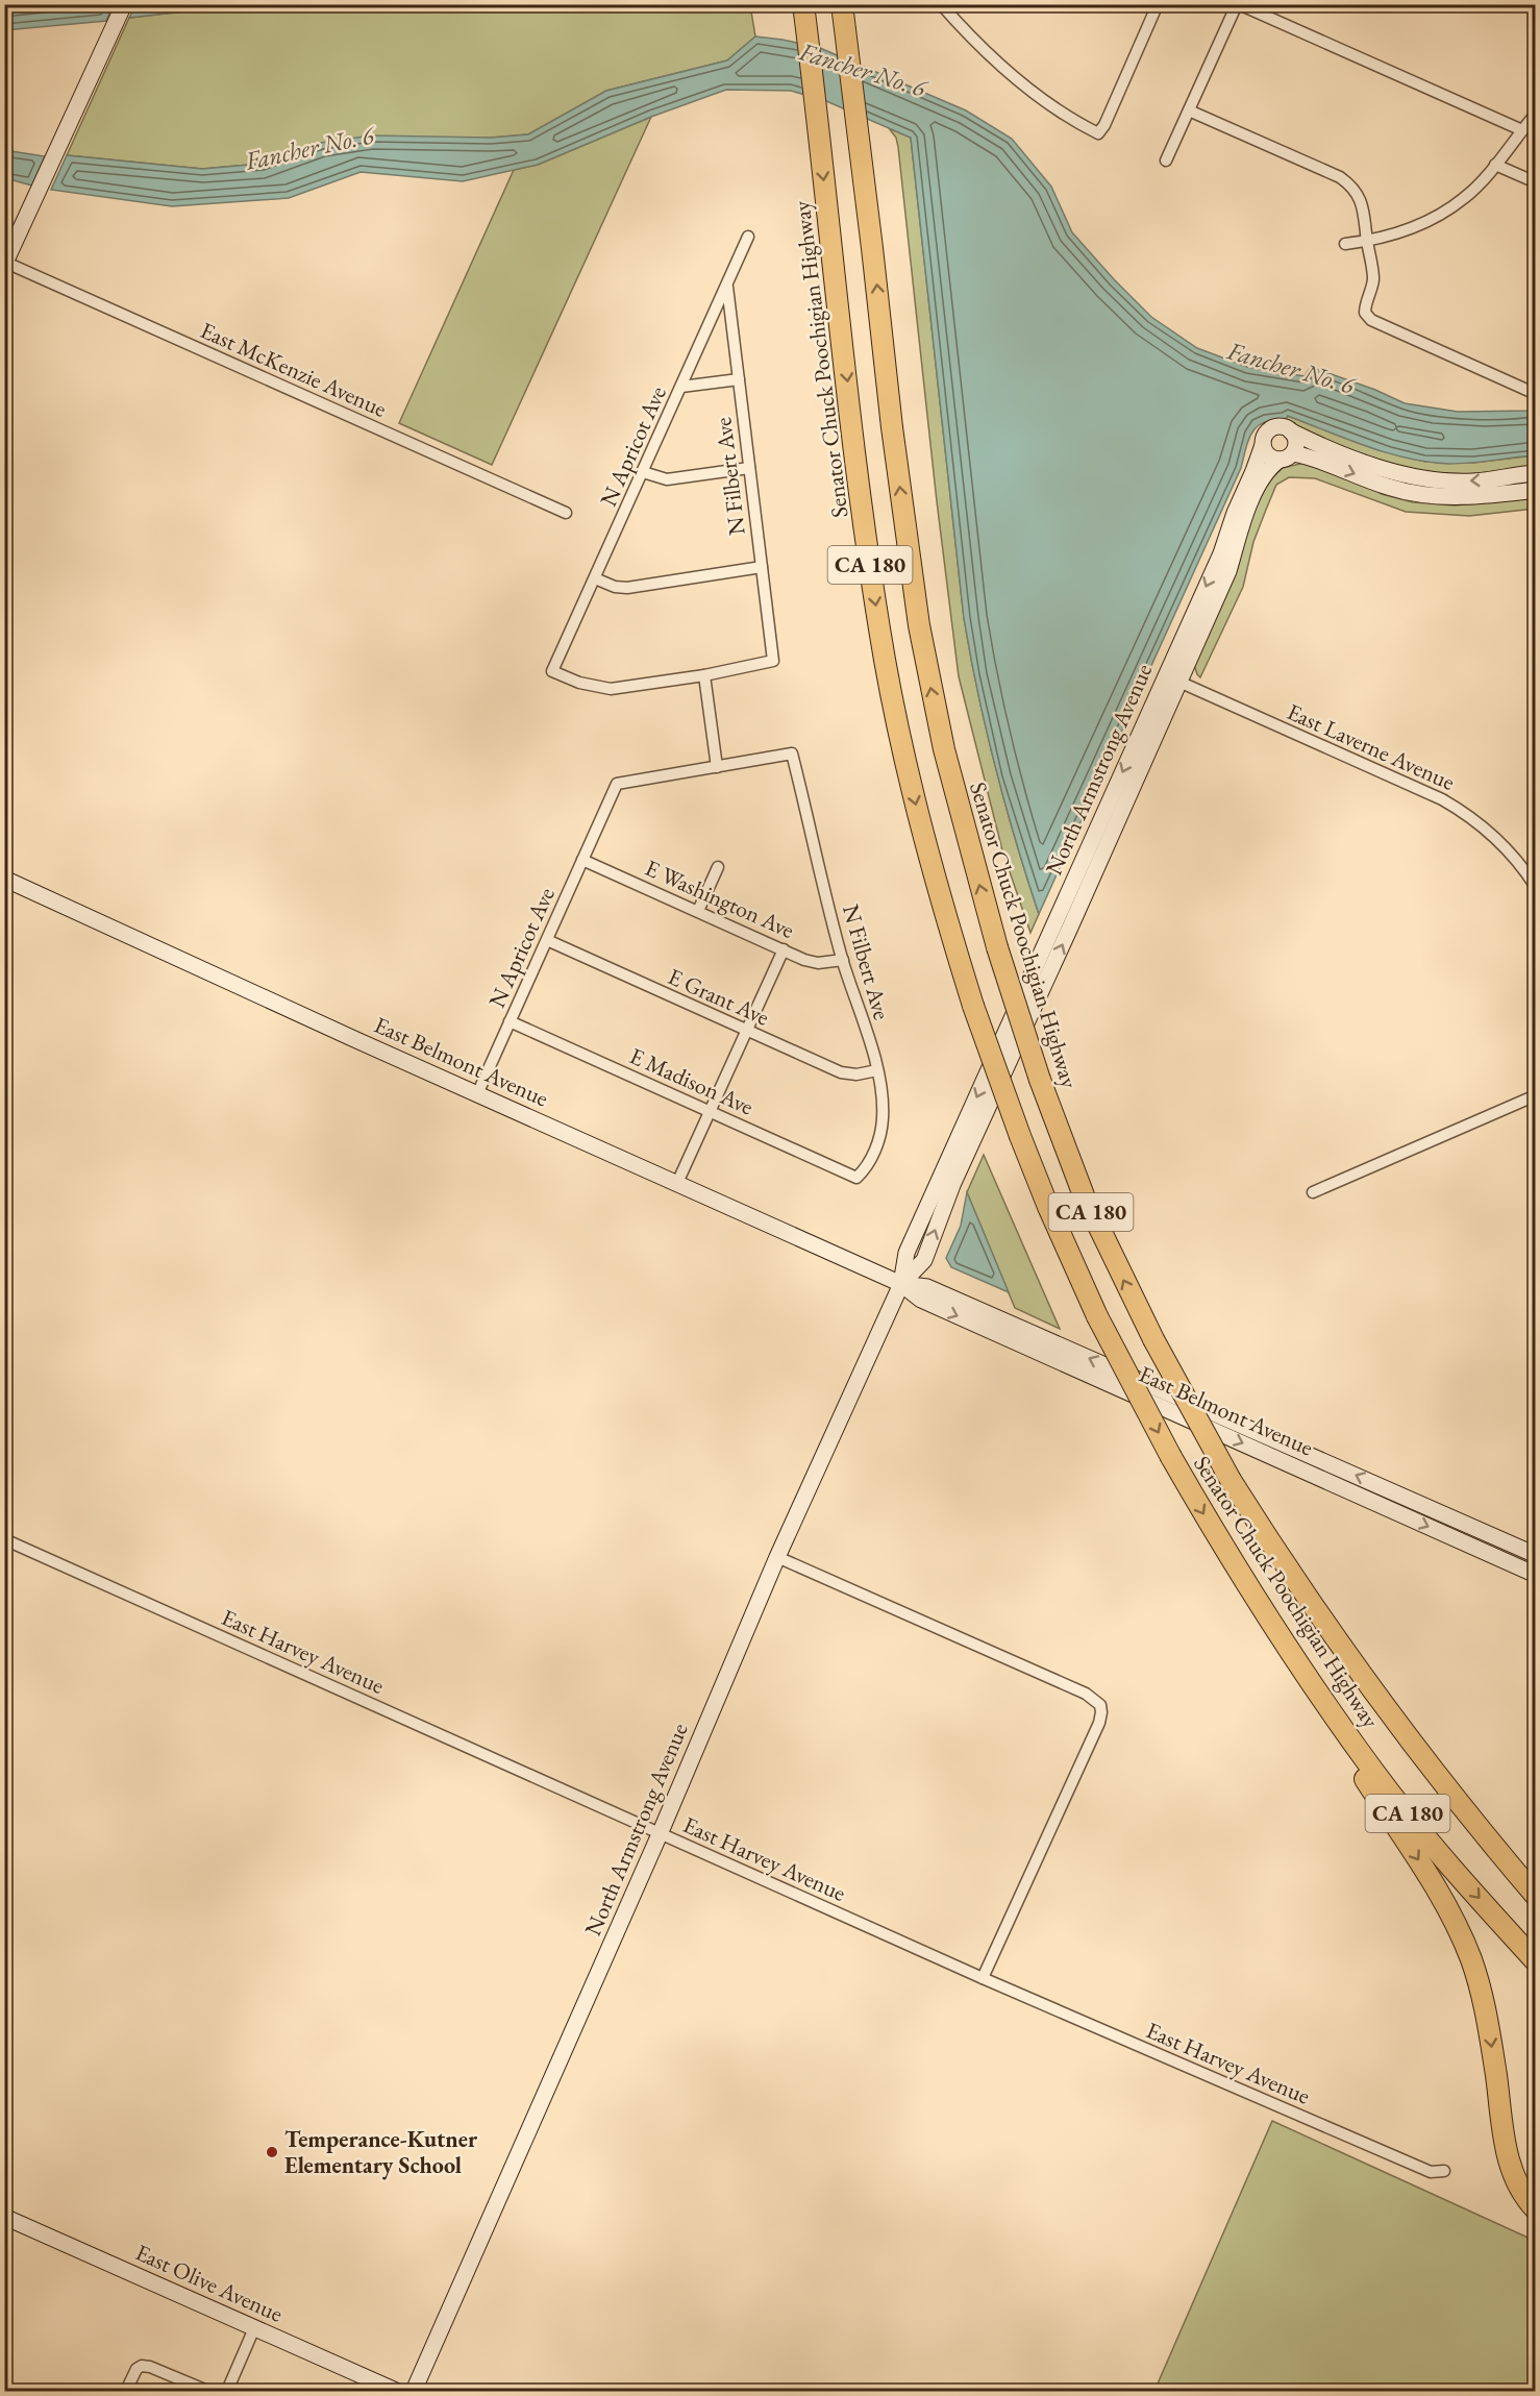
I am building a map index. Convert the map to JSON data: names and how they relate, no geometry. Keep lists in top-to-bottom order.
{
  "streets": {
    "highway": ["Senator Chuck Poochigian Highway", "CA 180"],
    "main road": ["North Armstrong Avenue", "East Belmont Avenue", "East Olive Avenue"],
    "street": [
      "East McKenzie Avenue",
      "N Apricot Ave",
      "N Filbert Ave",
      "East Laverne Avenue",
      "E Washington Ave",
      "E Grant Ave",
      "E Madison Ave",
      "East Harvey Avenue"
    ]
  },
  "crossings": [
    ["N Apricot Ave", "N Filbert Ave"],
    ["N Apricot Ave", "E Washington Ave"],
    ["N Apricot Ave", "E Grant Ave"],
    ["N Apricot Ave", "East Belmont Avenue"],
    ["N Apricot Ave", "E Madison Ave"],
    ["N Filbert Ave", "E Washington Ave"],
    ["N Filbert Ave", "E Grant Ave"],
    ["N Filbert Ave", "E Madison Ave"],
    ["East Laverne Avenue", "North Armstrong Avenue"],
    ["North Armstrong Avenue", "East Belmont Avenue"],
    ["North Armstrong Avenue", "East Harvey Avenue"]
  ],
  "water": ["Fancher No. 6"],
  "places": ["Temperance-Kutner Elementary School"]
}
